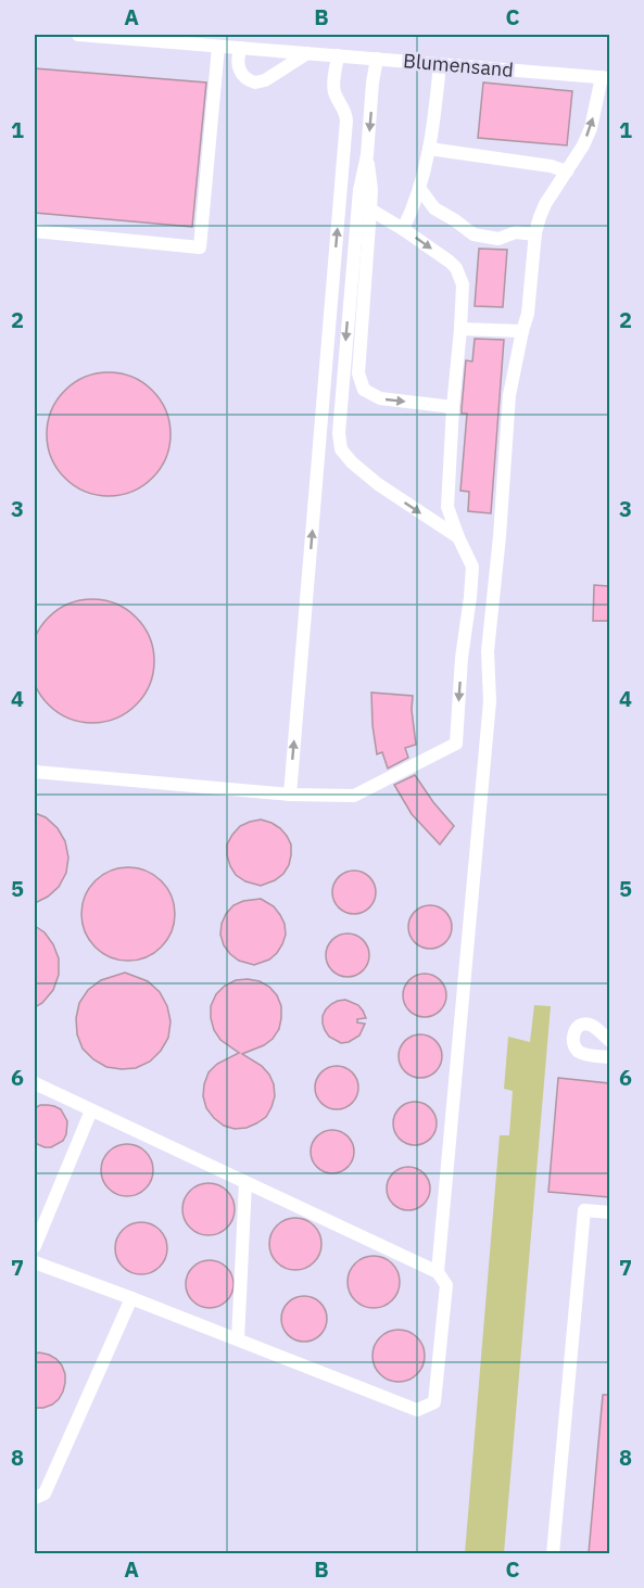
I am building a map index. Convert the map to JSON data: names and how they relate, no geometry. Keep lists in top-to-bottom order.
{
  "streets": {
    "street": ["Blumensand"]
  },
  "grid": {
    "columns": ["A", "B", "C"],
    "rows": [
      "1",
      "2",
      "3",
      "4",
      "5",
      "6",
      "7",
      "8"
    ]
  }
}
